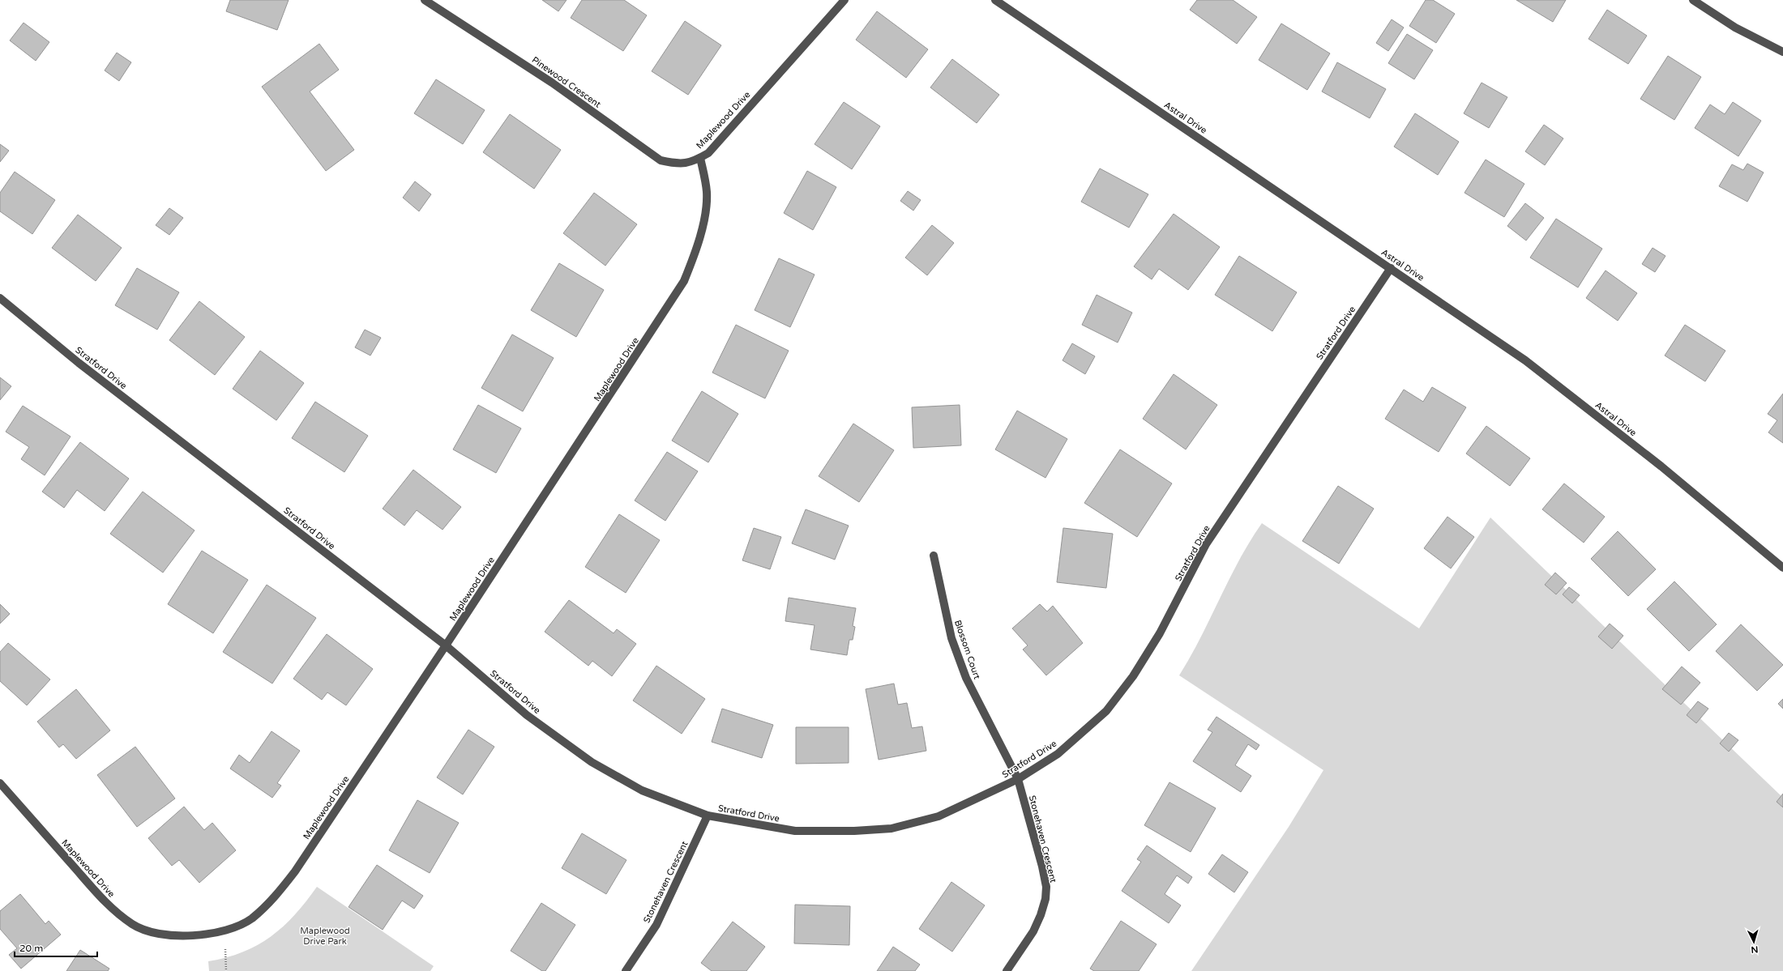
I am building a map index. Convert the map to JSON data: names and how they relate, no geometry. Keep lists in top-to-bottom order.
{
  "streets": {
    "street": [
      "Pinewood Crescent",
      "Astral Drive",
      "Maplewood Drive",
      "Stratford Drive",
      "Blossom Court",
      "Stonehaven Crescent"
    ]
  },
  "crossings": [
    ["Pinewood Crescent", "Maplewood Drive"],
    ["Astral Drive", "Stratford Drive"],
    ["Maplewood Drive", "Stratford Drive"],
    ["Stratford Drive", "Blossom Court"],
    ["Stratford Drive", "Stonehaven Crescent"],
    ["Blossom Court", "Stonehaven Crescent"]
  ],
  "parks": ["Maplewood Drive Park"],
  "scale_bar": "20 m",
  "north": "bottom"
}
